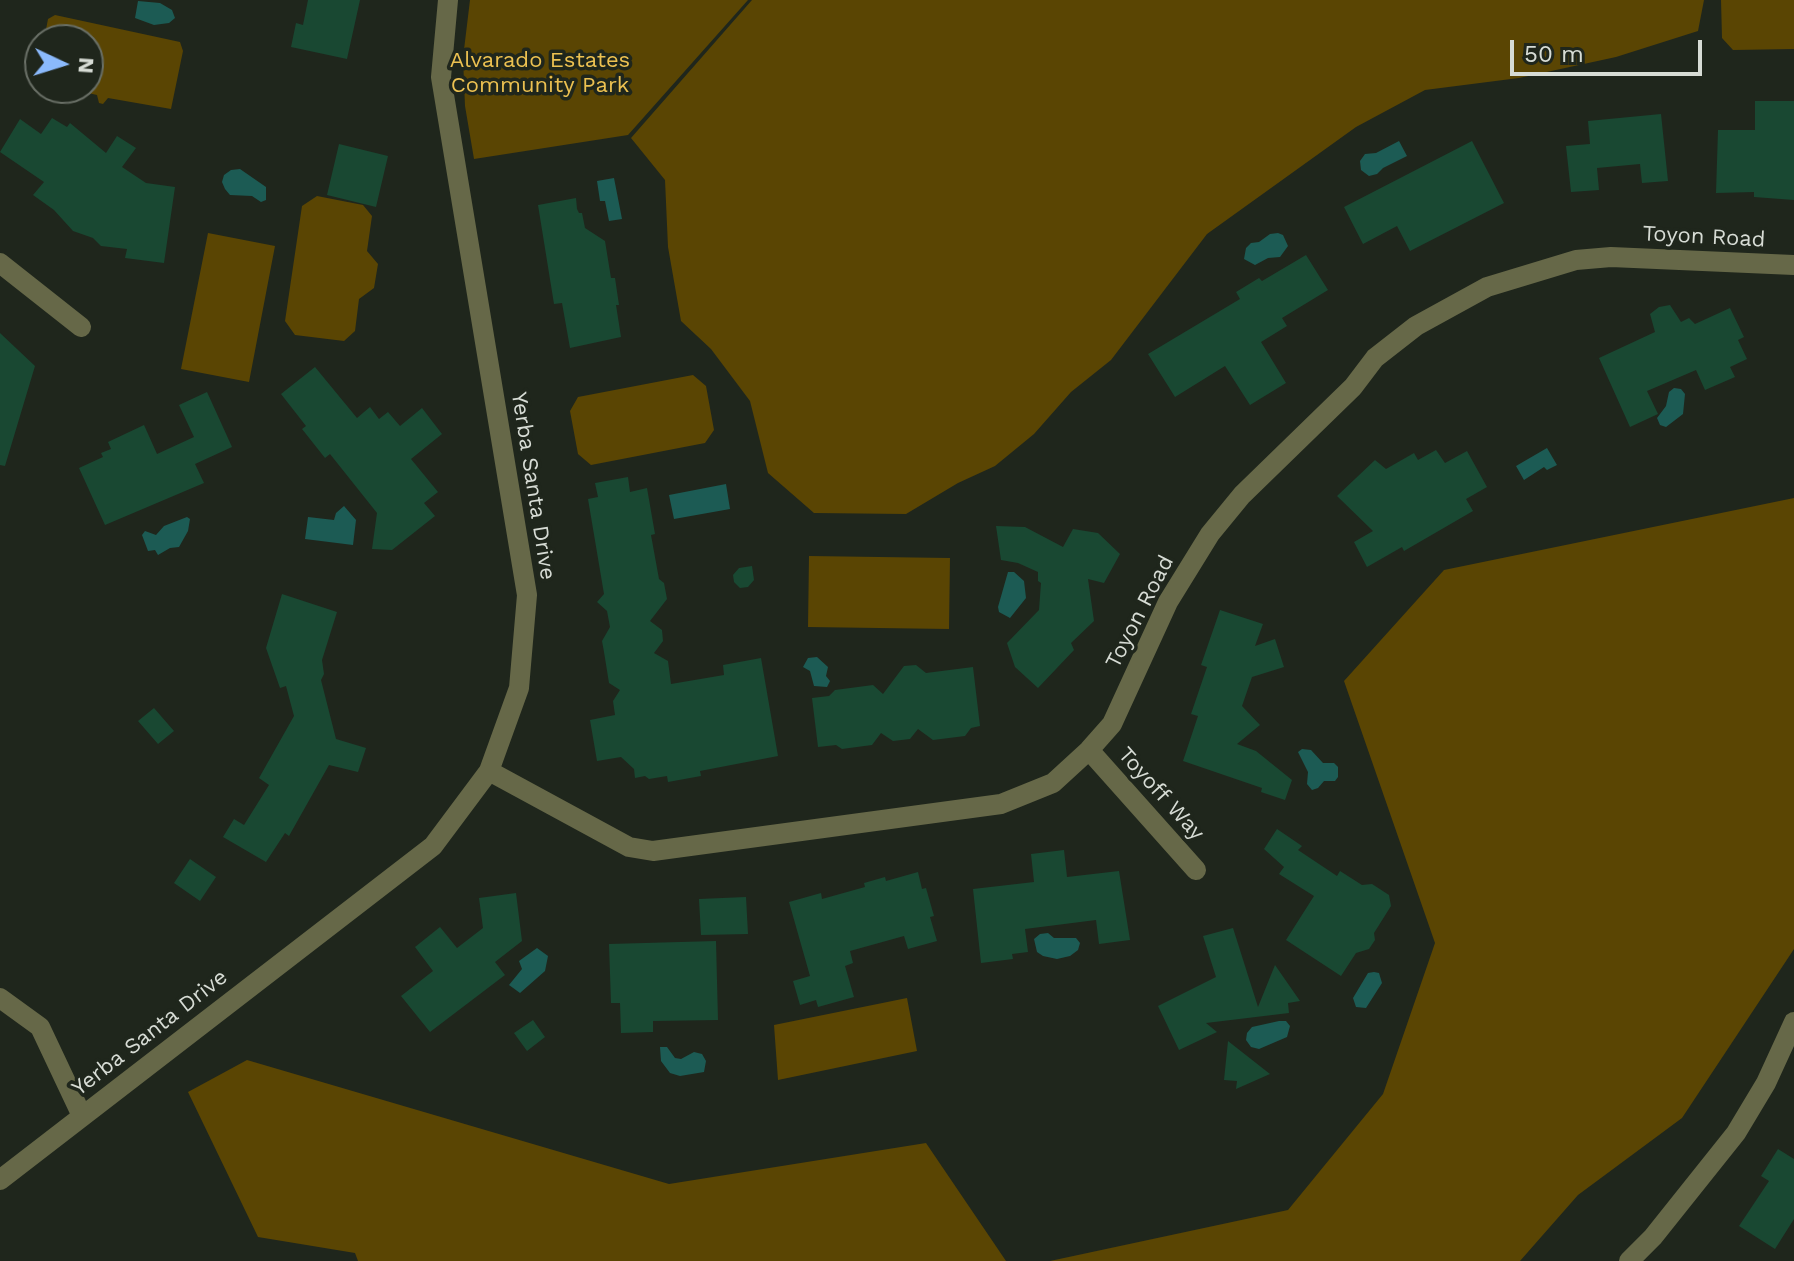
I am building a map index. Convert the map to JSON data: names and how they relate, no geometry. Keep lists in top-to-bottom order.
{
  "streets": {
    "street": ["Toyon Road", "Yerba Santa Drive", "Toyoff Way"]
  },
  "crossings": [
    ["Toyon Road", "Yerba Santa Drive"],
    ["Toyon Road", "Toyoff Way"]
  ],
  "parks": ["Alvarado Estates Community Park"],
  "scale_bar": "50 m",
  "north": "right"
}
